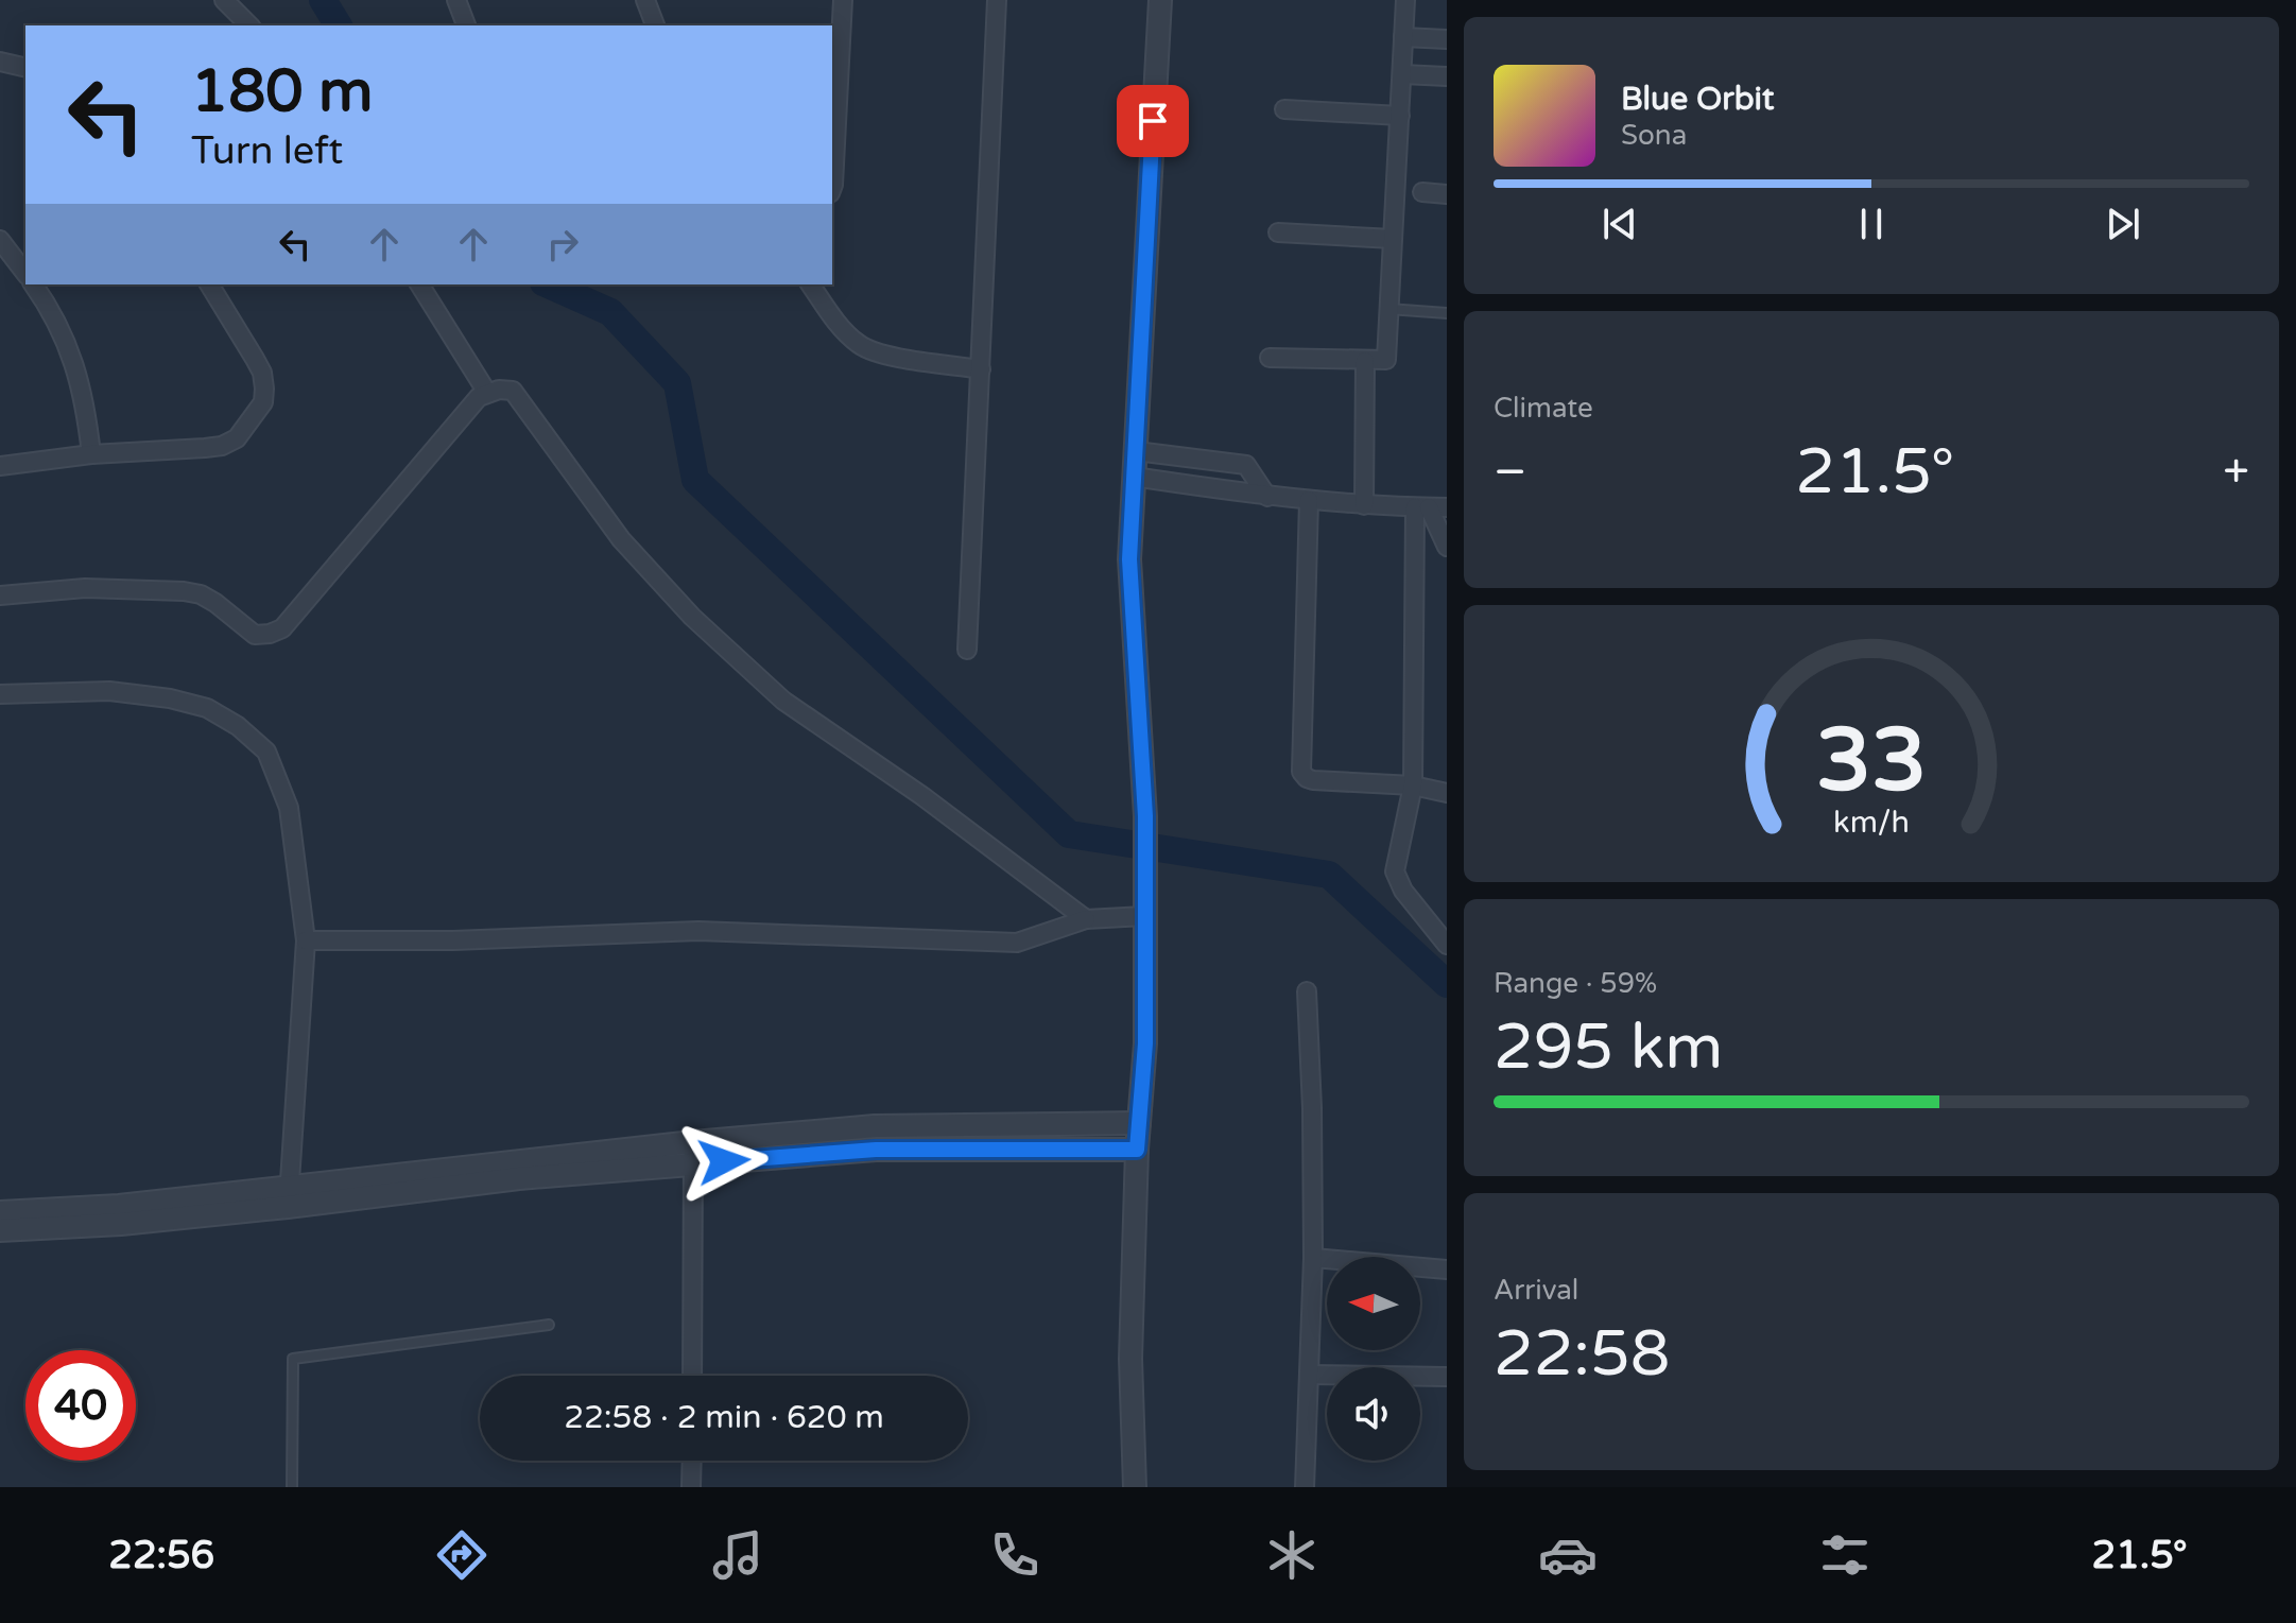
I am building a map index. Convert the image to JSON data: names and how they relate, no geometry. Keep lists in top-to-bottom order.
{
  "north": "left",
  "page": {
    "turn": ["180 m", "Turn left"],
    "song": ["Blue Orbit", "Sona"],
    "tile": [
      "Climate",
      ["Range · 59%", "295 km"],
      ["Arrival", "22:58"]
    ],
    "heat": ["−", "21.5°", "+"],
    "limit": "40",
    "trip": "22:58 · 2 min · 620 m",
    "tabs": ["22:56", "21.5°"],
    "gauge": ["33", "km/h"]
  }
}
